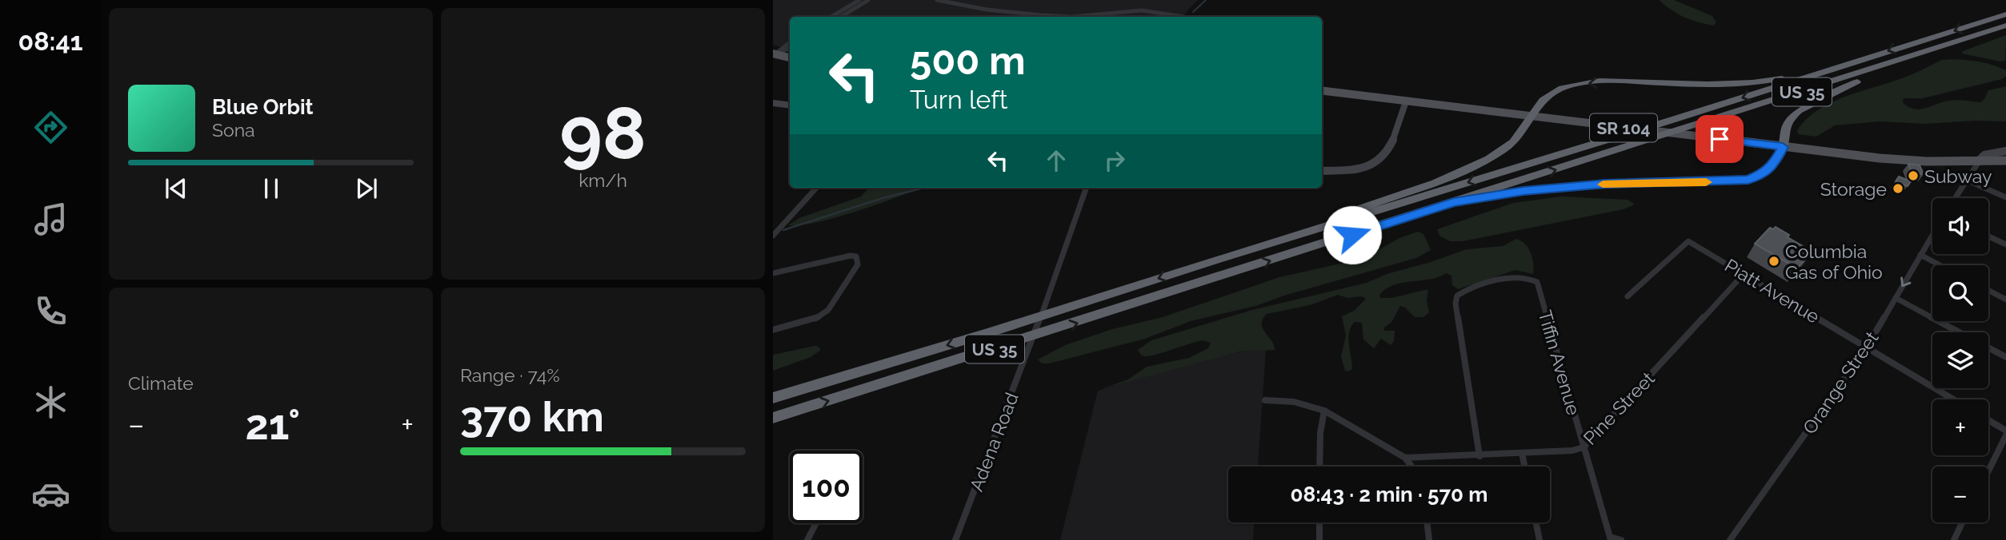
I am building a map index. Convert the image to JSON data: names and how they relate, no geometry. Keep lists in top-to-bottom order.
{
  "streets": {
    "highway": ["US 35"],
    "main road": ["SR 104"],
    "street": [
      "Piatt Avenue",
      "Tiffin Avenue",
      "Orange Street",
      "Pine Street",
      "Adena Road"
    ]
  },
  "crossings": [
    ["Piatt Avenue", "Orange Street"],
    ["Piatt Avenue", "Pine Street"],
    ["Tiffin Avenue", "Pine Street"]
  ],
  "places": ["Subway", "Storage", "Columbia Gas of Ohio"],
  "page": {
    "tabs": "08:41",
    "tile": [
      ["98", "km/h"],
      "Climate",
      ["Range · 74%", "370 km"]
    ],
    "turn": ["500 m", "Turn left"],
    "song": ["Blue Orbit", "Sona"],
    "map_buttons": ["+", "−"],
    "heat": ["−", "21°", "+"],
    "limit": "100",
    "trip": "08:43 · 2 min · 570 m"
  }
}
